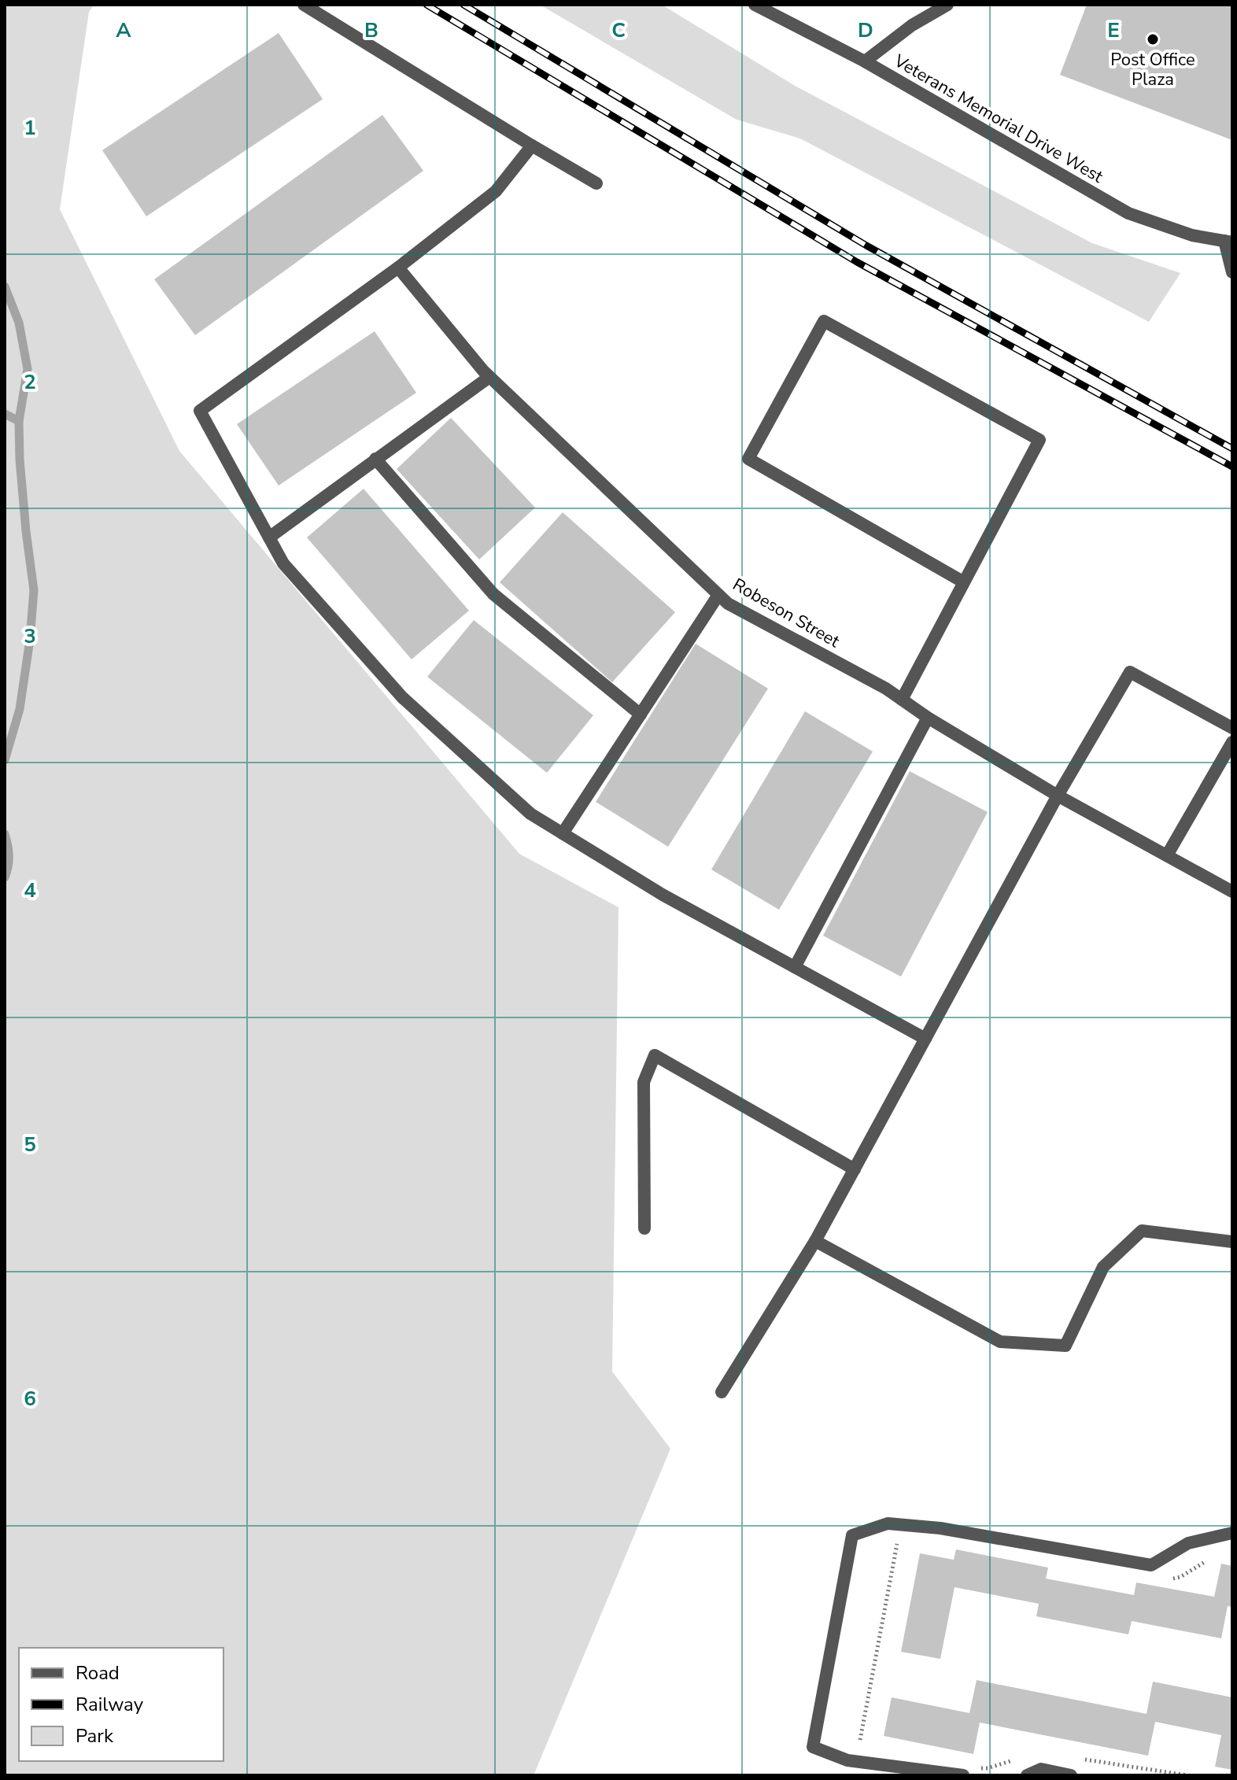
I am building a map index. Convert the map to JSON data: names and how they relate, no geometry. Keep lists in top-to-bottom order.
{
  "streets": {
    "street": ["Veterans Memorial Drive West", "Robeson Street"]
  },
  "places": ["Post Office Plaza"],
  "legend": ["Road", "Railway", "Park"],
  "grid": {
    "columns": [
      "A",
      "B",
      "C",
      "D",
      "E"
    ],
    "rows": [
      "1",
      "2",
      "3",
      "4",
      "5",
      "6"
    ]
  }
}
